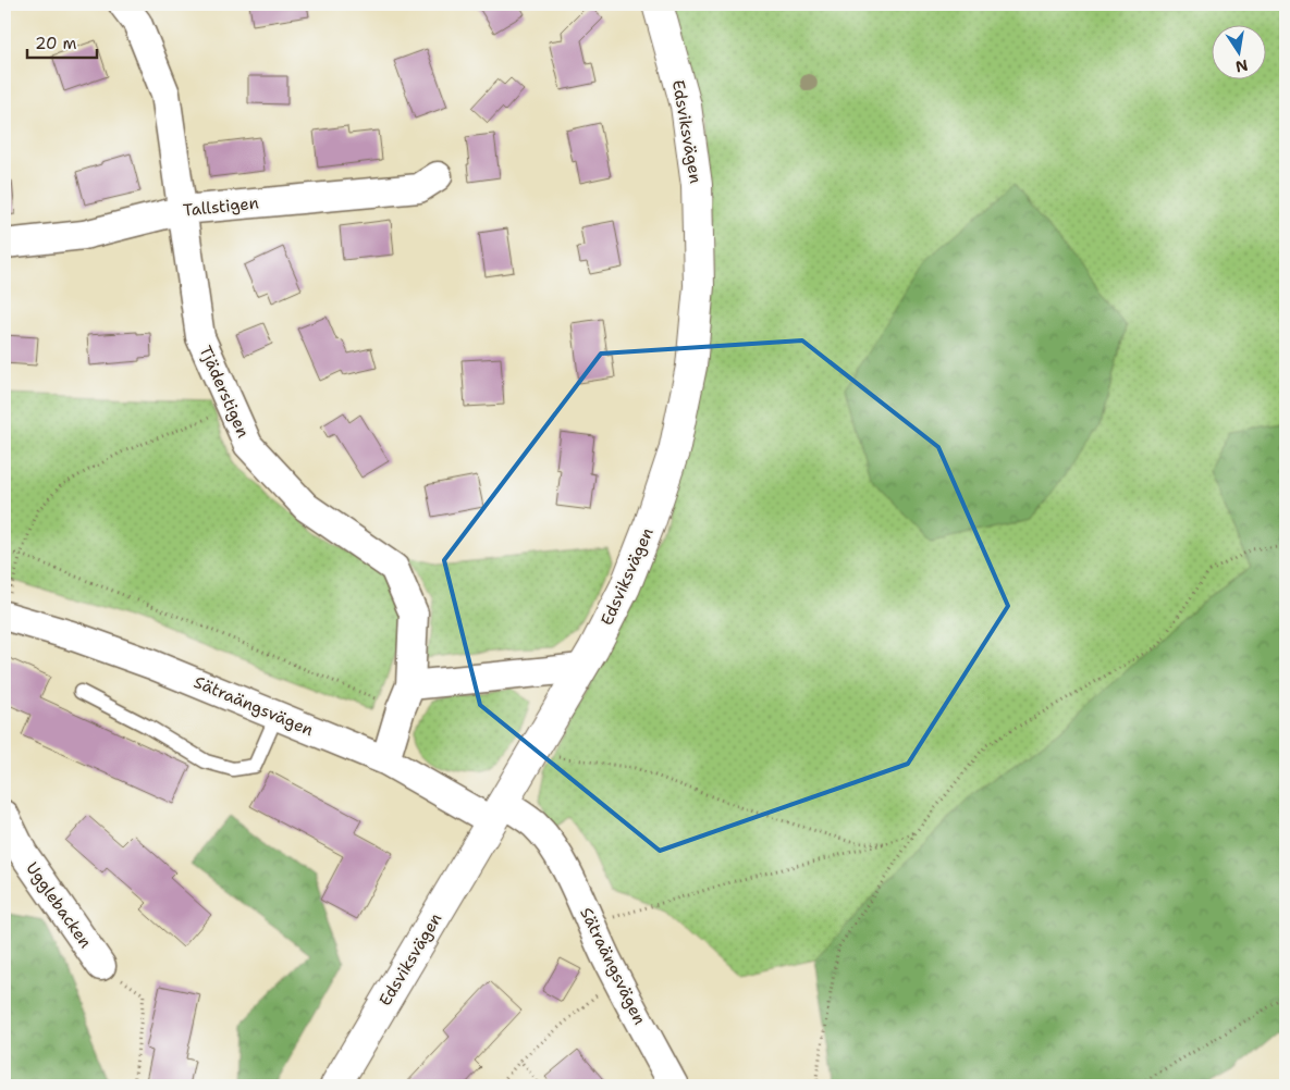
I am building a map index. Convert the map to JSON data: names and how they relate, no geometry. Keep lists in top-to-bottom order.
{
  "streets": {
    "street": [
      "Edsviksvägen",
      "Tallstigen",
      "Tjäderstigen",
      "Sätraängsvägen",
      "Ugglebacken"
    ]
  },
  "crossings": [
    ["Edsviksvägen", "Sätraängsvägen"],
    ["Tallstigen", "Tjäderstigen"],
    ["Tjäderstigen", "Sätraängsvägen"]
  ],
  "scale_bar": "20 m",
  "north": "bottom"
}
